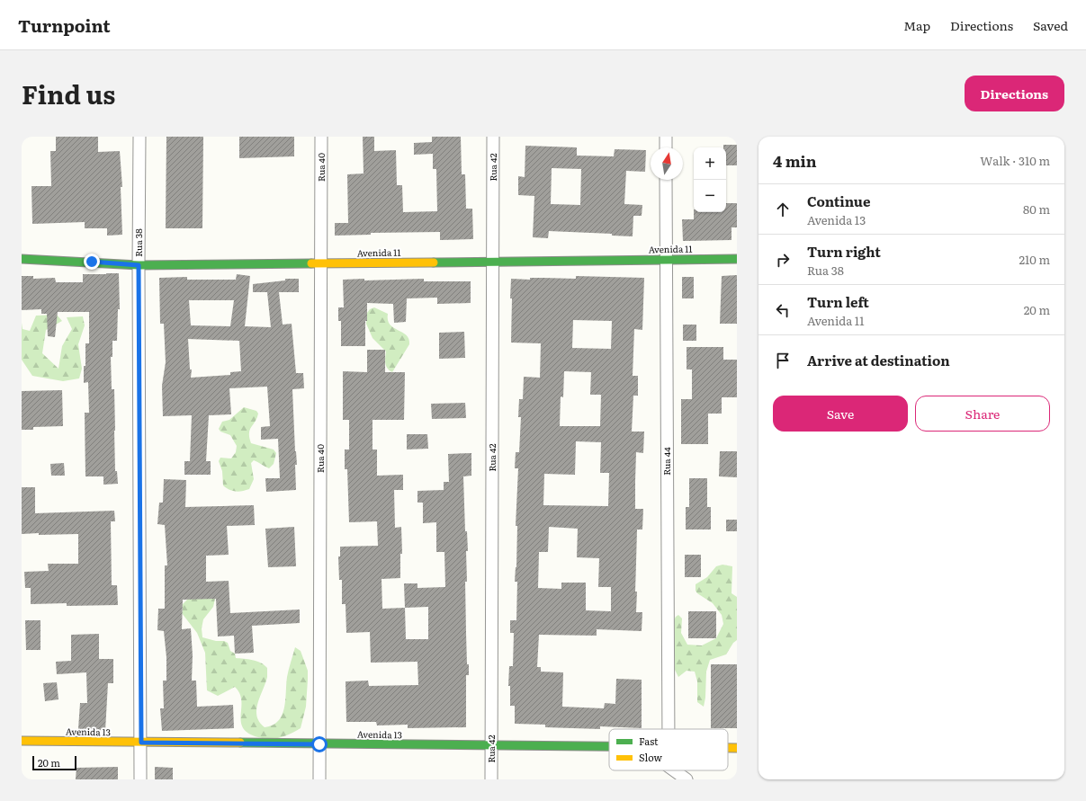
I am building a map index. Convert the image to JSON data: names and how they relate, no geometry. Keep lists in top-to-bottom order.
{
  "streets": {
    "street": [
      "Rua 40",
      "Rua 42",
      "Rua 38",
      "Avenida 11",
      "Rua 44",
      "Avenida 13"
    ]
  },
  "crossings": [
    ["Rua 40", "Avenida 11"],
    ["Rua 40", "Avenida 13"],
    ["Rua 42", "Avenida 11"],
    ["Rua 42", "Avenida 13"],
    ["Rua 38", "Avenida 11"],
    ["Rua 38", "Avenida 13"],
    ["Avenida 11", "Rua 44"]
  ],
  "legend": ["Fast", "Slow"],
  "scale_bar": "20 m",
  "north": "top",
  "page": {
    "header": "Turnpoint",
    "nav": ["Map", "Directions", "Saved"],
    "title": "Find us",
    "buttons": [
      "Directions",
      ["Save", "Share"]
    ],
    "heading": ["4 min", "Walk · 310 m"],
    "map_buttons": ["+", "−"],
    "list": [
      ["Continue", "Avenida 13", "80 m"],
      ["Turn right", "Rua 38", "210 m"],
      ["Turn left", "Avenida 11", "20 m"],
      "Arrive at destination"
    ],
    "scale": "20 m"
  }
}
